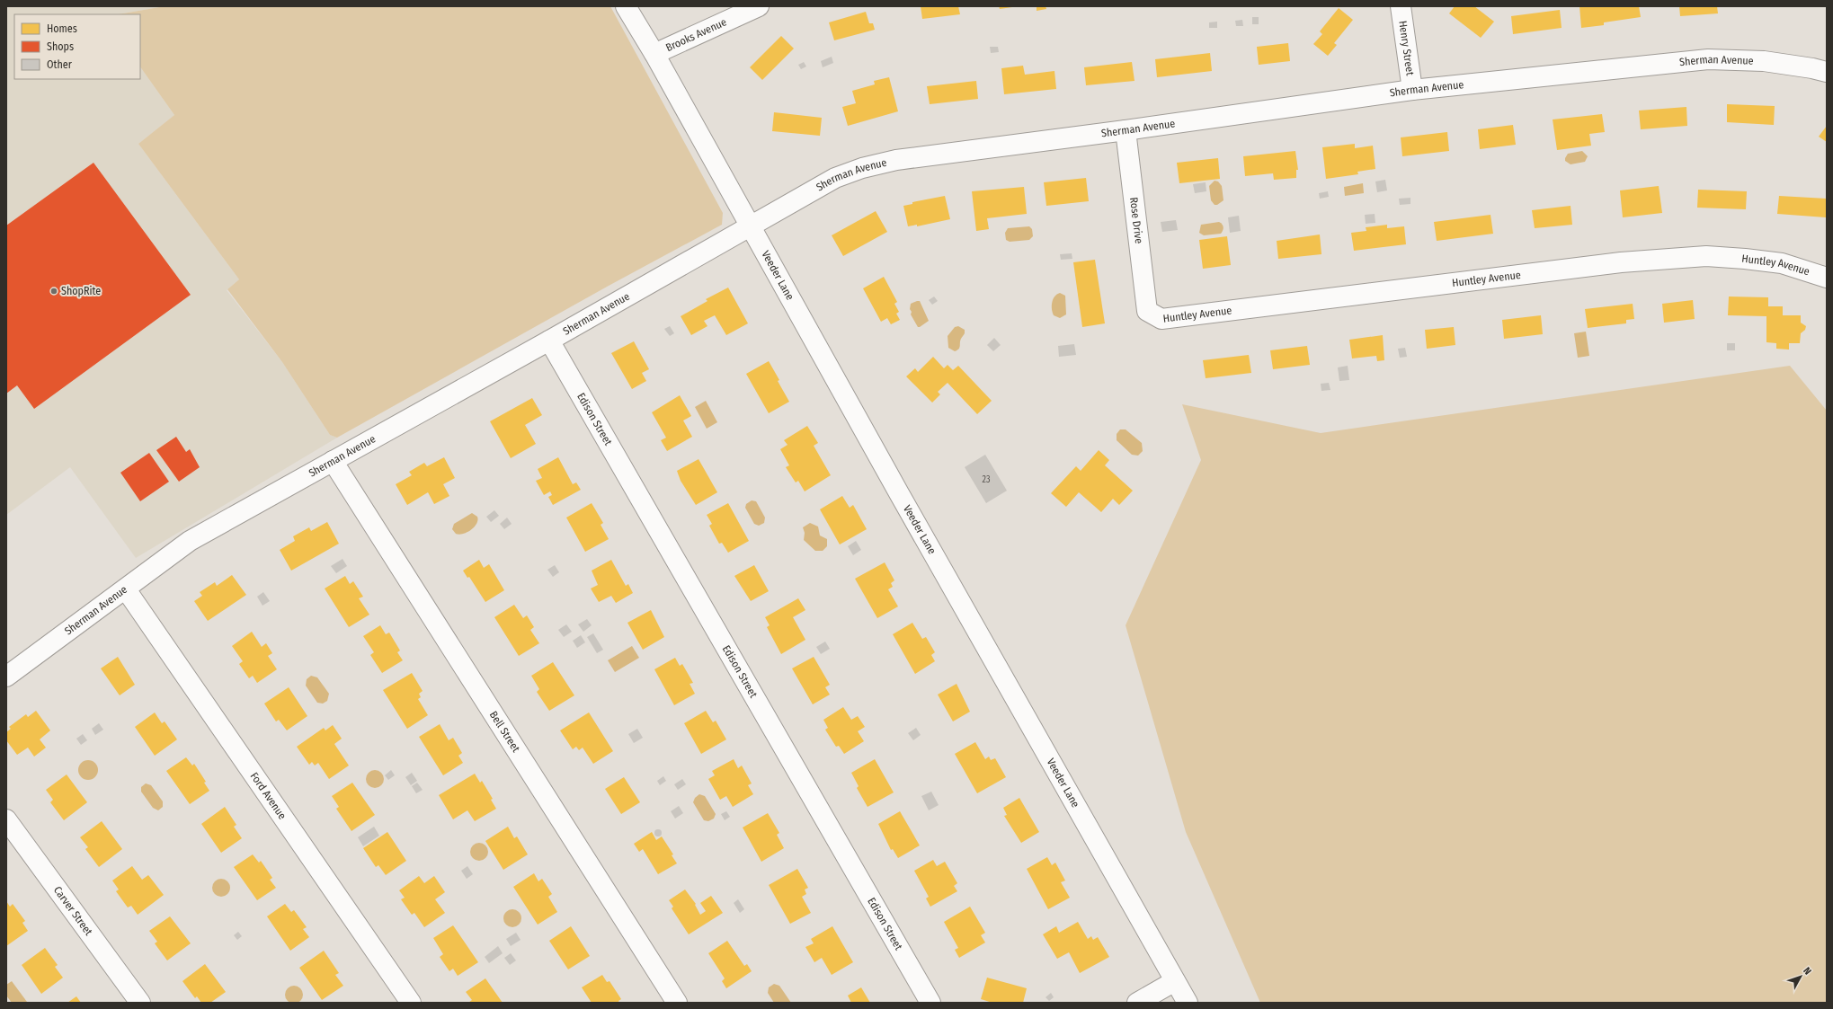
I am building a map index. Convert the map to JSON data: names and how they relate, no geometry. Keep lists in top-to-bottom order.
{
  "streets": {
    "street": [
      "Brooks Avenue",
      "Henry Street",
      "Sherman Avenue",
      "Rose Drive",
      "Huntley Avenue",
      "Veeder Lane",
      "Edison Street",
      "Bell Street",
      "Ford Avenue",
      "Carver Street"
    ]
  },
  "crossings": [
    ["Brooks Avenue", "Veeder Lane"],
    ["Henry Street", "Sherman Avenue"],
    ["Sherman Avenue", "Rose Drive"],
    ["Sherman Avenue", "Veeder Lane"],
    ["Sherman Avenue", "Edison Street"],
    ["Sherman Avenue", "Bell Street"],
    ["Sherman Avenue", "Ford Avenue"],
    ["Rose Drive", "Huntley Avenue"]
  ],
  "places": ["ShopRite"],
  "house_numbers": ["23"],
  "legend": ["Homes", "Shops", "Other"],
  "north": "top right"
}
